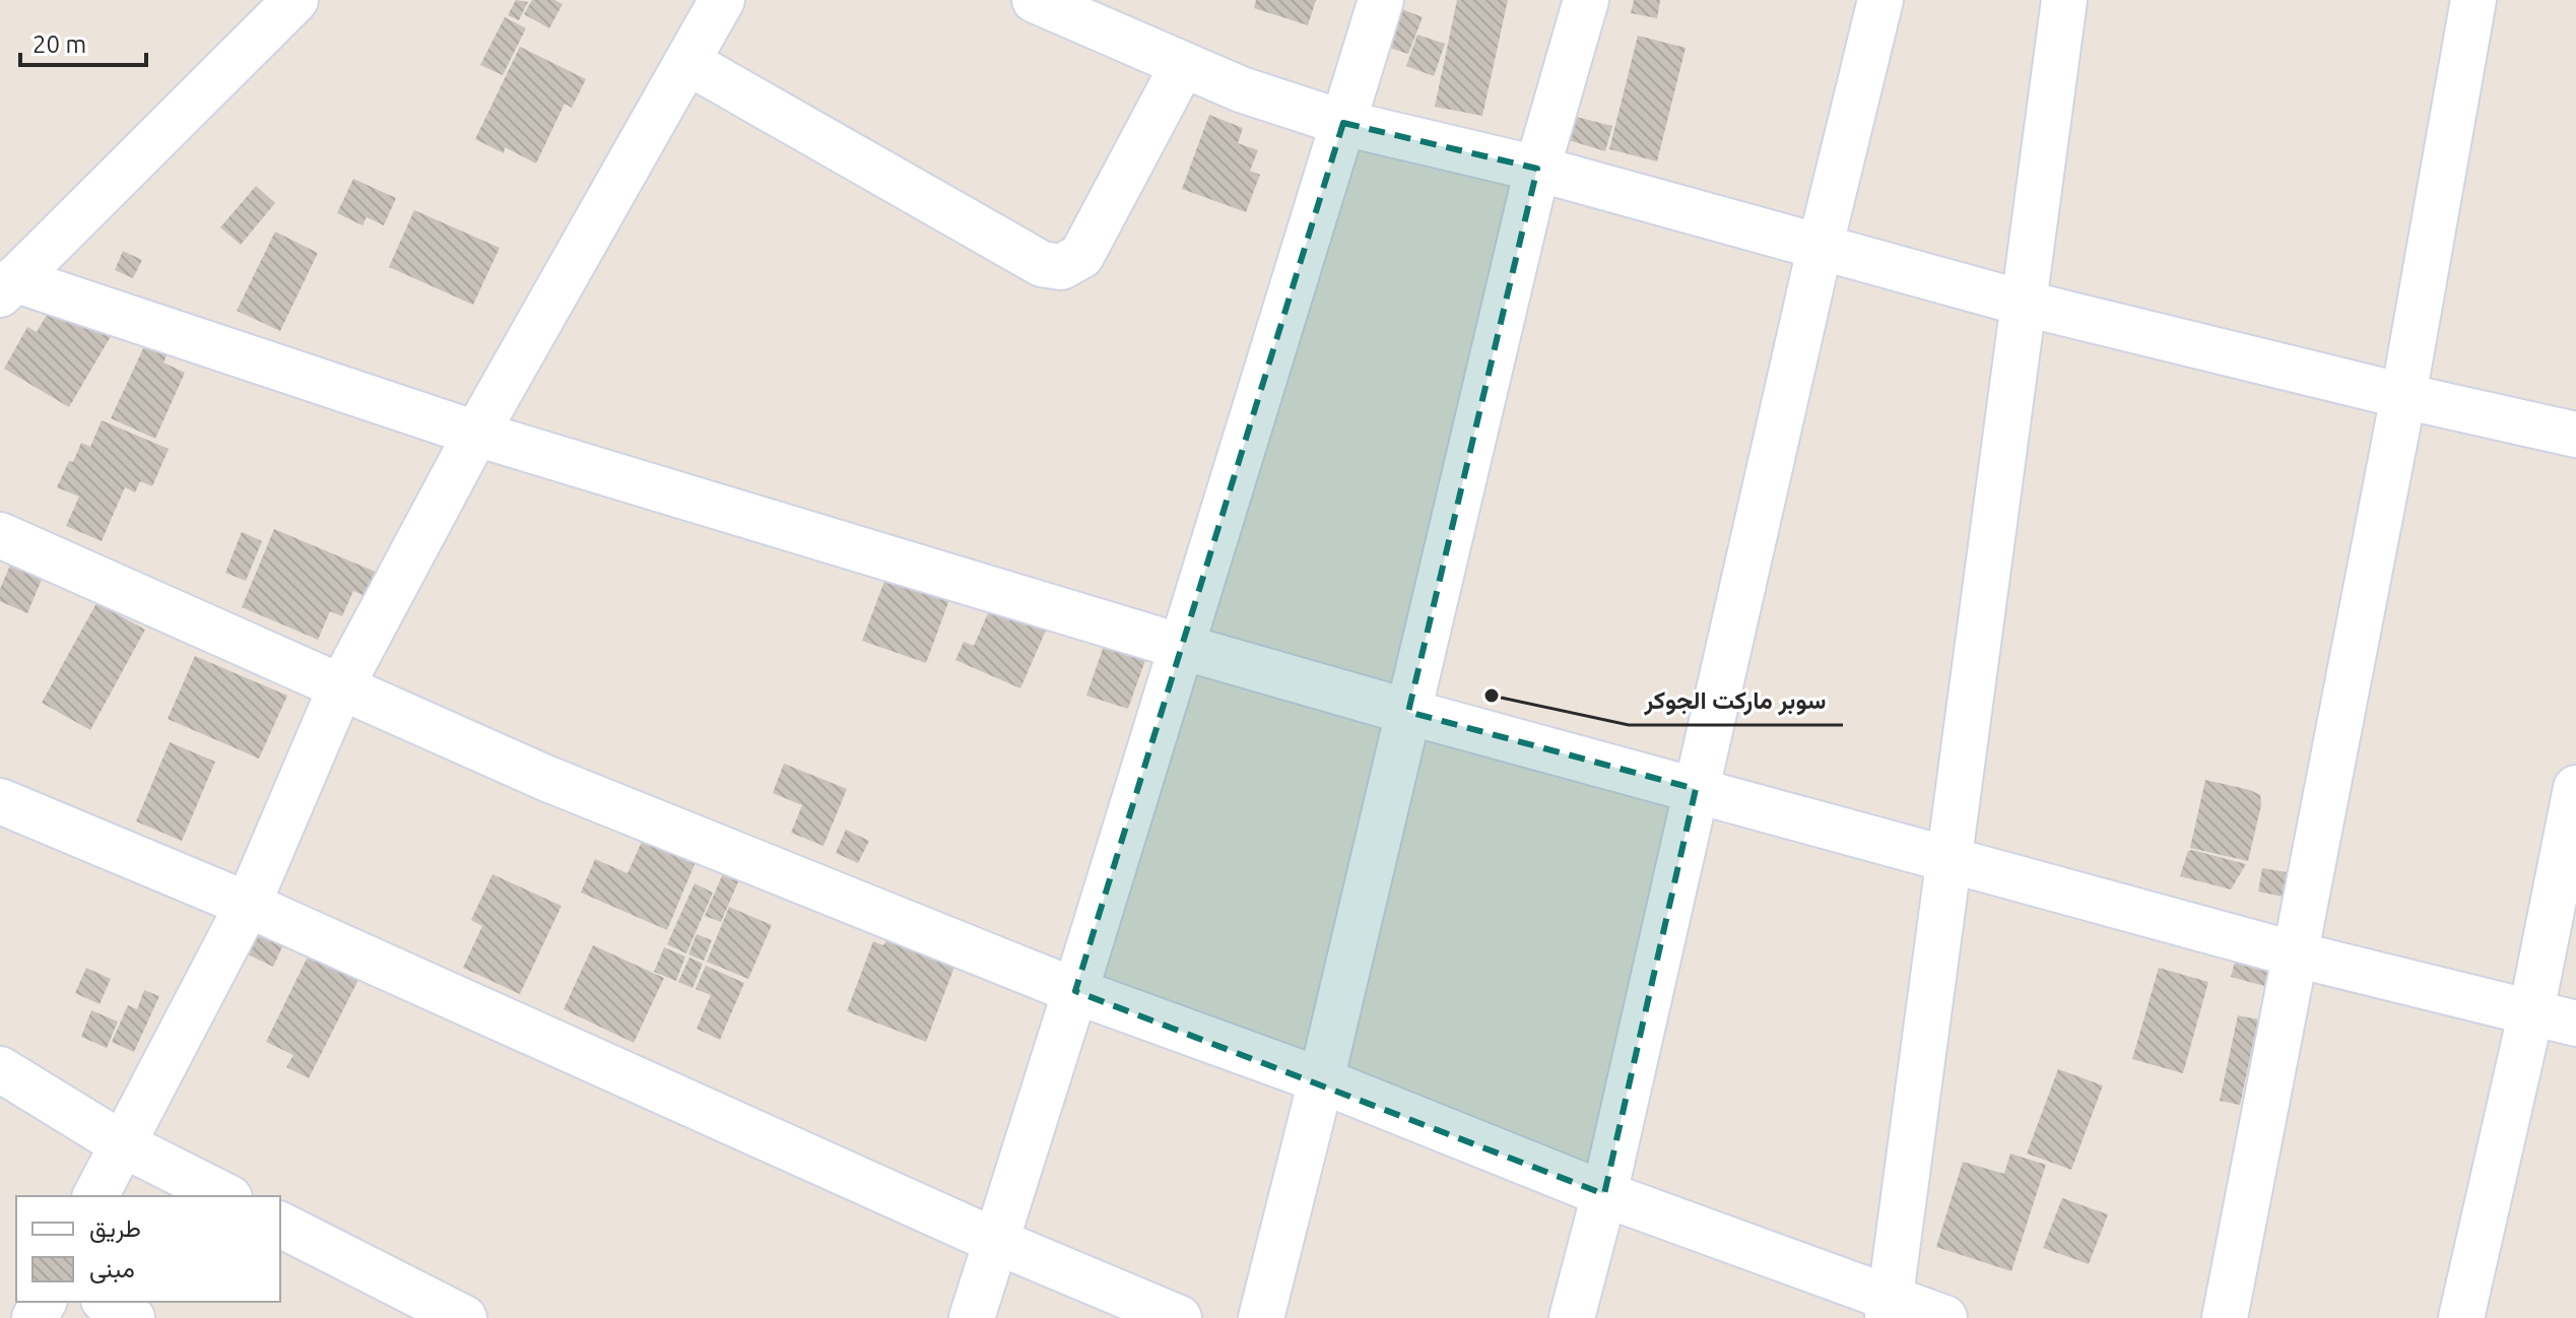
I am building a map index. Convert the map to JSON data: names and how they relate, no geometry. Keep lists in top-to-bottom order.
{
  "places": ["سوبر ماركت الجوكر"],
  "legend": ["طريق", "مبنى"],
  "scale_bar": "20 m"
}
